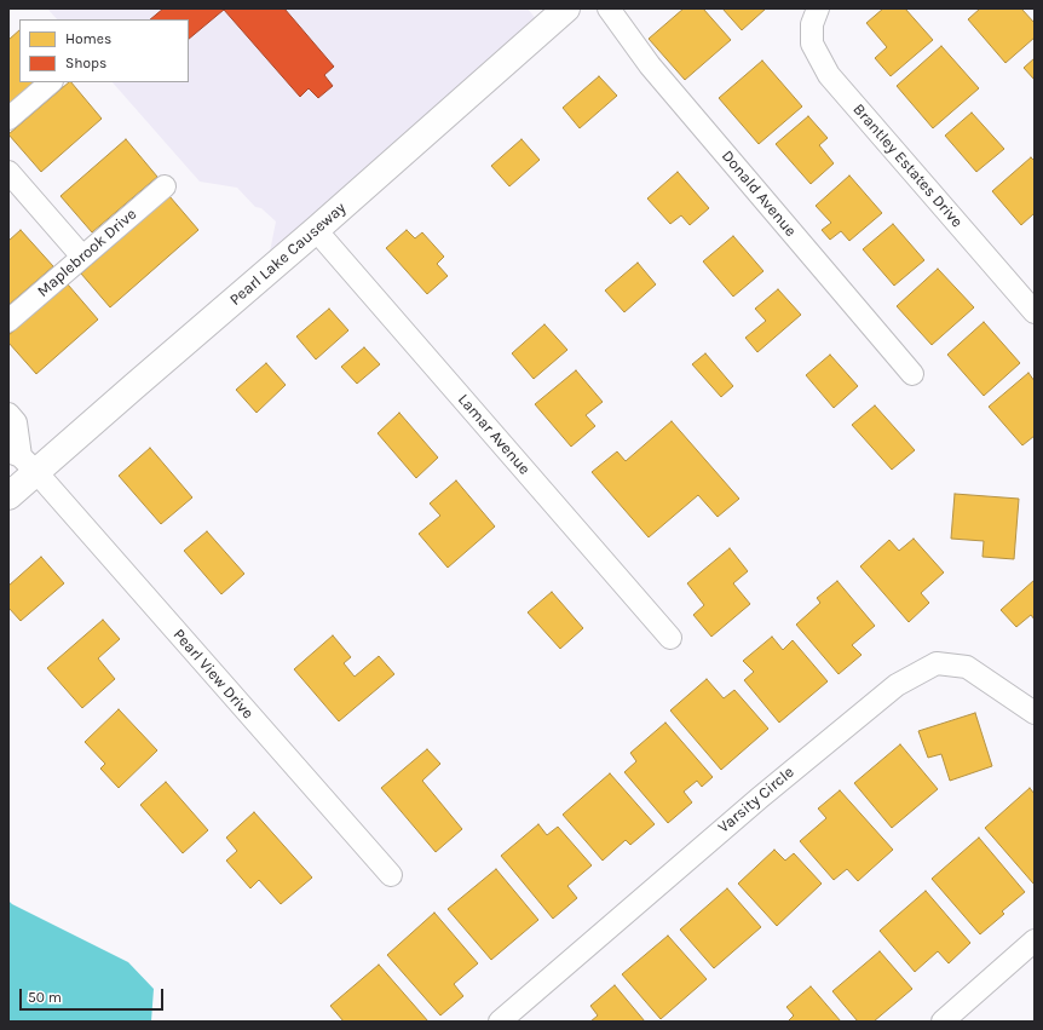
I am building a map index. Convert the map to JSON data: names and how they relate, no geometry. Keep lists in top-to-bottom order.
{
  "streets": {
    "street": [
      "Brantley Estates Drive",
      "Donald Avenue",
      "Maplebrook Drive",
      "Pearl Lake Causeway",
      "Lamar Avenue",
      "Pearl View Drive",
      "Varsity Circle"
    ]
  },
  "crossings": [
    ["Pearl Lake Causeway", "Lamar Avenue"],
    ["Pearl Lake Causeway", "Pearl View Drive"]
  ],
  "legend": ["Homes", "Shops"],
  "scale_bar": "50 m"
}
